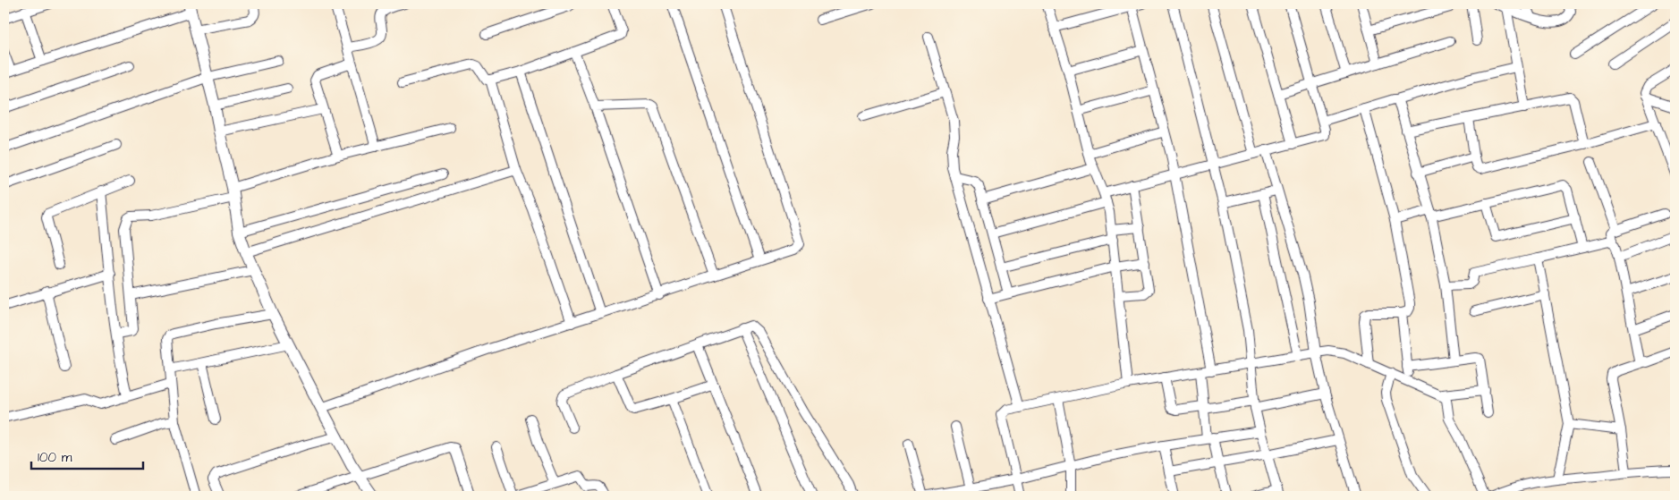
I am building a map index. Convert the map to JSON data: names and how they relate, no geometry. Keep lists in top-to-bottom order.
{
  "scale_bar": "100 m"
}
